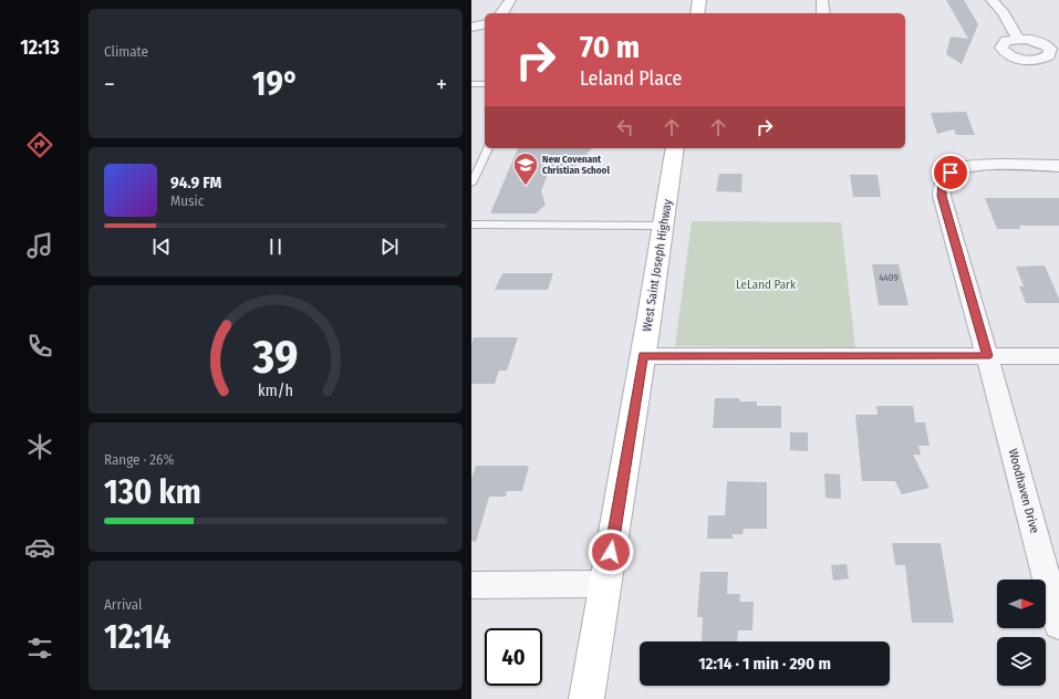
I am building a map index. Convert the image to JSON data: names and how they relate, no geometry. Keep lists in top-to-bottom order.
{
  "streets": {
    "street": ["West Saint Joseph Highway", "Woodhaven Drive"]
  },
  "parks": ["LeLand Park"],
  "places": {
    "school or university": ["New Covenant Christian School"]
  },
  "house_numbers": ["4409"],
  "north": "right",
  "page": {
    "tabs": "12:13",
    "tile": [
      "Climate",
      ["Range · 26%", "130 km"],
      ["Arrival", "12:14"]
    ],
    "turn": ["70 m", "Leland Place"],
    "heat": ["−", "19°", "+"],
    "song": ["94.9 FM", "Music"],
    "limit": "40",
    "trip": "12:14 · 1 min · 290 m",
    "gauge": ["39", "km/h"]
  }
}
